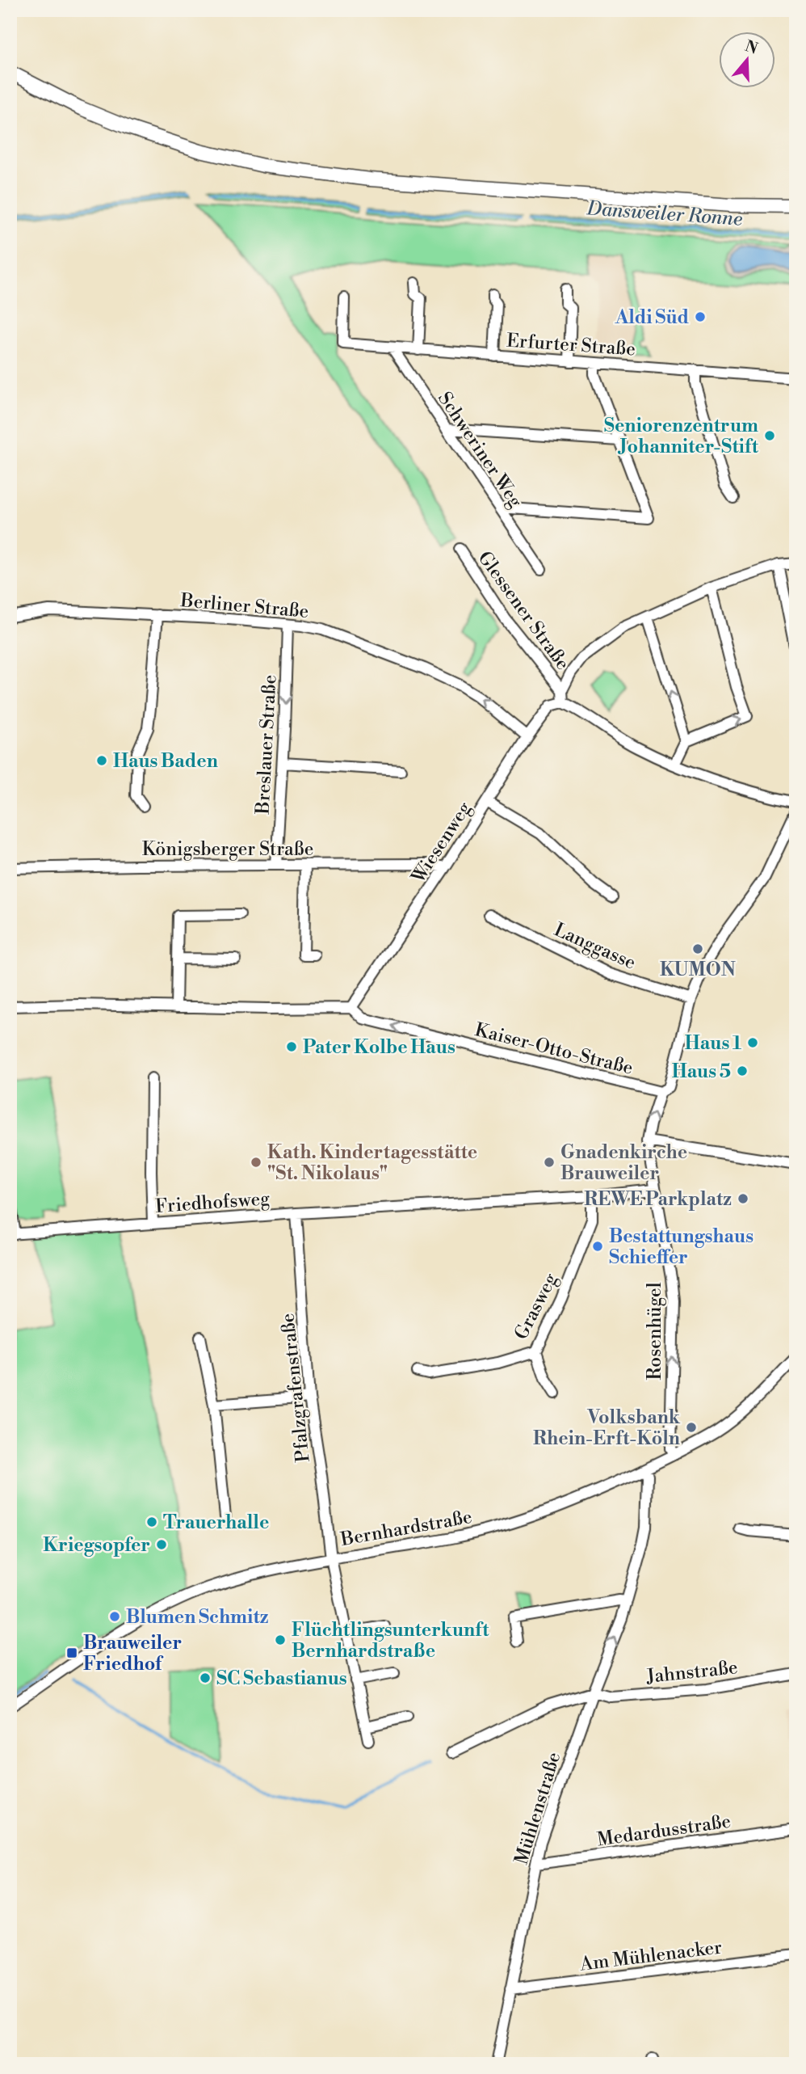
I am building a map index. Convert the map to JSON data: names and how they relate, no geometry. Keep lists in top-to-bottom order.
{
  "streets": {
    "street": [
      "Erfurter Straße",
      "Schweriner Weg",
      "Berliner Straße",
      "Glessener Straße",
      "Breslauer Straße",
      "Wiesenweg",
      "Königsberger Straße",
      "Langgasse",
      "Kaiser-Otto-Straße",
      "Friedhofsweg",
      "Grasweg",
      "Rosenhügel",
      "Pfalzgrafenstraße",
      "Bernhardstraße",
      "Jahnstraße",
      "Mühlenstraße",
      "Medardusstraße",
      "Am Mühlenacker"
    ]
  },
  "crossings": [
    ["Erfurter Straße", "Schweriner Weg"],
    ["Berliner Straße", "Breslauer Straße"],
    ["Berliner Straße", "Wiesenweg"],
    ["Breslauer Straße", "Königsberger Straße"],
    ["Wiesenweg", "Königsberger Straße"],
    ["Wiesenweg", "Kaiser-Otto-Straße"],
    ["Friedhofsweg", "Grasweg"],
    ["Friedhofsweg", "Rosenhügel"],
    ["Friedhofsweg", "Pfalzgrafenstraße"],
    ["Rosenhügel", "Bernhardstraße"],
    ["Pfalzgrafenstraße", "Bernhardstraße"],
    ["Bernhardstraße", "Mühlenstraße"],
    ["Jahnstraße", "Mühlenstraße"],
    ["Mühlenstraße", "Medardusstraße"],
    ["Mühlenstraße", "Am Mühlenacker"]
  ],
  "one_way": [
    "Berliner Straße",
    "Breslauer Straße",
    "Kaiser-Otto-Straße",
    "Rosenhügel"
  ],
  "water": ["Dansweiler Ronne"],
  "places": {
    "other": [
      "Aldi Süd",
      "Seniorenzentrum Johanniter-Stift",
      "Haus Baden",
      "KUMON",
      "Haus 1",
      "Pater Kolbe Haus",
      "Haus 5",
      "Kath. Kindertagesstätte \"St. Nikolaus\"",
      "Gnadenkirche Brauweiler",
      "REWE Parkplatz",
      "Bestattungshaus Schieffer",
      "Volksbank Rhein-Erft-Köln",
      "Trauerhalle",
      "Kriegsopfer",
      "Blumen Schmitz",
      "Flüchtlingsunterkunft Bernhardstraße",
      "SC Sebastianus"
    ],
    "transit": ["Brauweiler Friedhof"]
  },
  "north": "top"
}
